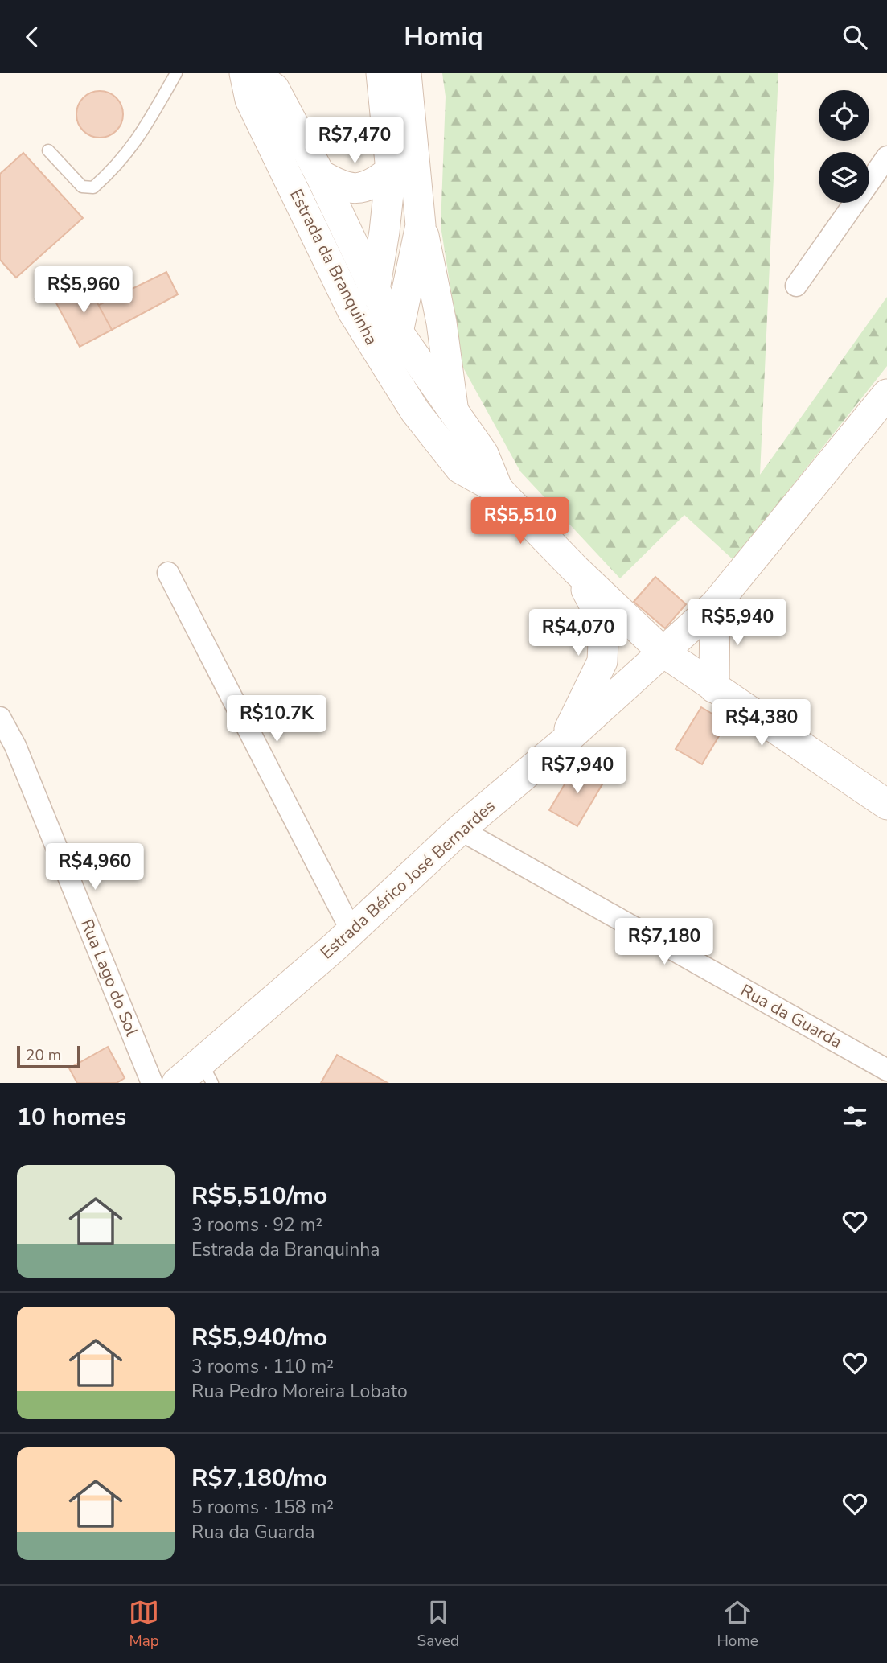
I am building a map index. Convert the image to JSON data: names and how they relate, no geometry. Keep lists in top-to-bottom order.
{
  "streets": {
    "main road": ["Estrada da Branquinha", "Estrada Bérico José Bernardes"],
    "street": ["Rua Lago do Sol", "Rua da Guarda"]
  },
  "crossings": [
    ["Estrada da Branquinha", "Estrada Bérico José Bernardes"],
    ["Estrada Bérico José Bernardes", "Rua da Guarda"]
  ],
  "scale_bar": "20 m",
  "page": {
    "header": "Homiq",
    "price": [
      "R$7,470",
      "R$5,960",
      "R$5,510",
      "R$5,940",
      "R$4,070",
      "R$10.7K",
      "R$4,380",
      "R$7,940",
      "R$4,960",
      "R$7,180"
    ],
    "scale": "20 m",
    "heading": "10 homes",
    "list": [
      {
        "name": "R$5,510/mo",
        "note": "3 rooms · 92 m² · Estrada da Branquinha"
      },
      {
        "name": "R$5,940/mo",
        "note": "3 rooms · 110 m² · Rua Pedro Moreira Lobato"
      },
      {
        "name": "R$7,180/mo",
        "note": "5 rooms · 158 m² · Rua da Guarda"
      }
    ],
    "tabs": ["Map", "Saved", "Home"]
  }
}
